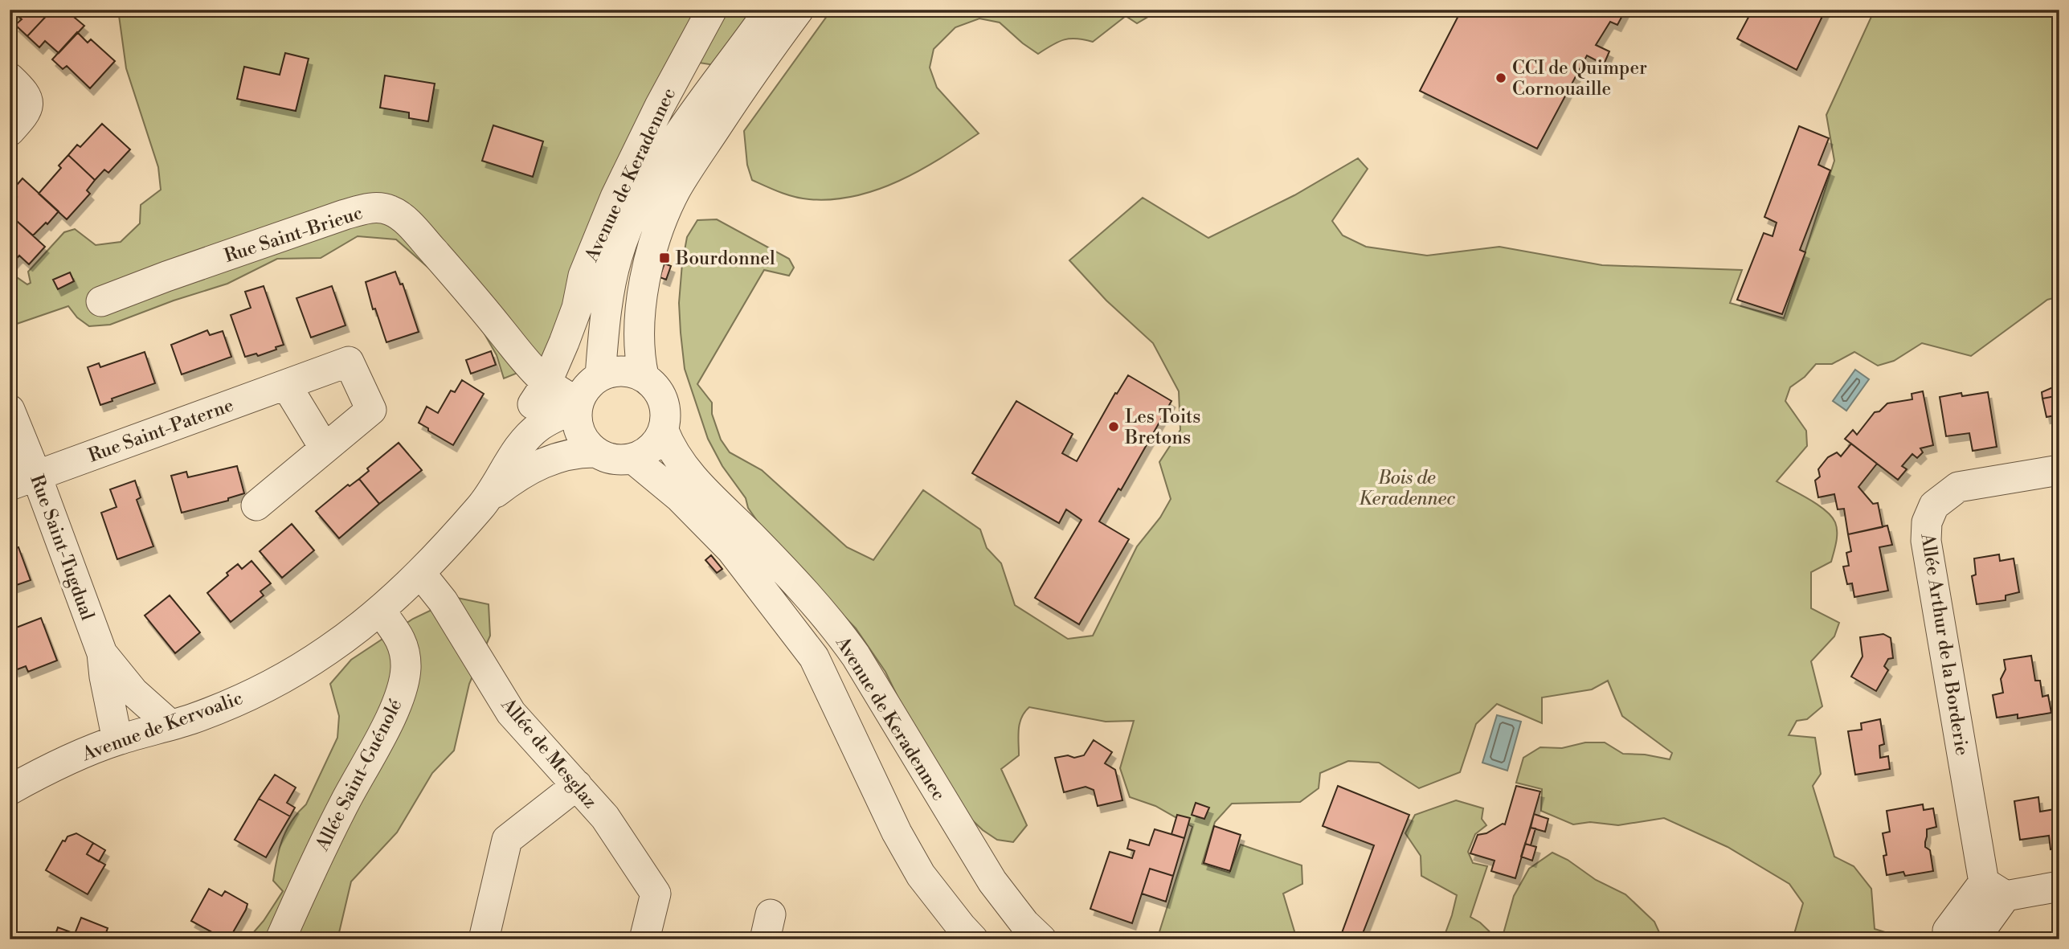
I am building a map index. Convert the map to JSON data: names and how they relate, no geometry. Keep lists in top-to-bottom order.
{
  "streets": {
    "street": [
      "Avenue de Keradennec",
      "Rue Saint-Brieuc",
      "Rue Saint-Paterne",
      "Rue Saint-Tugdual",
      "Allée Arthur de la Borderie",
      "Avenue de Kervoalic",
      "Allée de Mesglaz",
      "Allée Saint-Guénolé"
    ]
  },
  "crossings": [
    ["Avenue de Keradennec", "Rue Saint-Brieuc"],
    ["Avenue de Keradennec", "Avenue de Kervoalic"],
    ["Rue Saint-Brieuc", "Avenue de Kervoalic"],
    ["Rue Saint-Paterne", "Rue Saint-Tugdual"],
    ["Rue Saint-Tugdual", "Avenue de Kervoalic"],
    ["Avenue de Kervoalic", "Allée de Mesglaz"],
    ["Avenue de Kervoalic", "Allée Saint-Guénolé"]
  ],
  "parks": ["Bois de Keradennec"],
  "places": {
    "other": ["CCI de Quimper Cornouaille", "Les Toits Bretons"],
    "transit": ["Bourdonnel"]
  }
}
